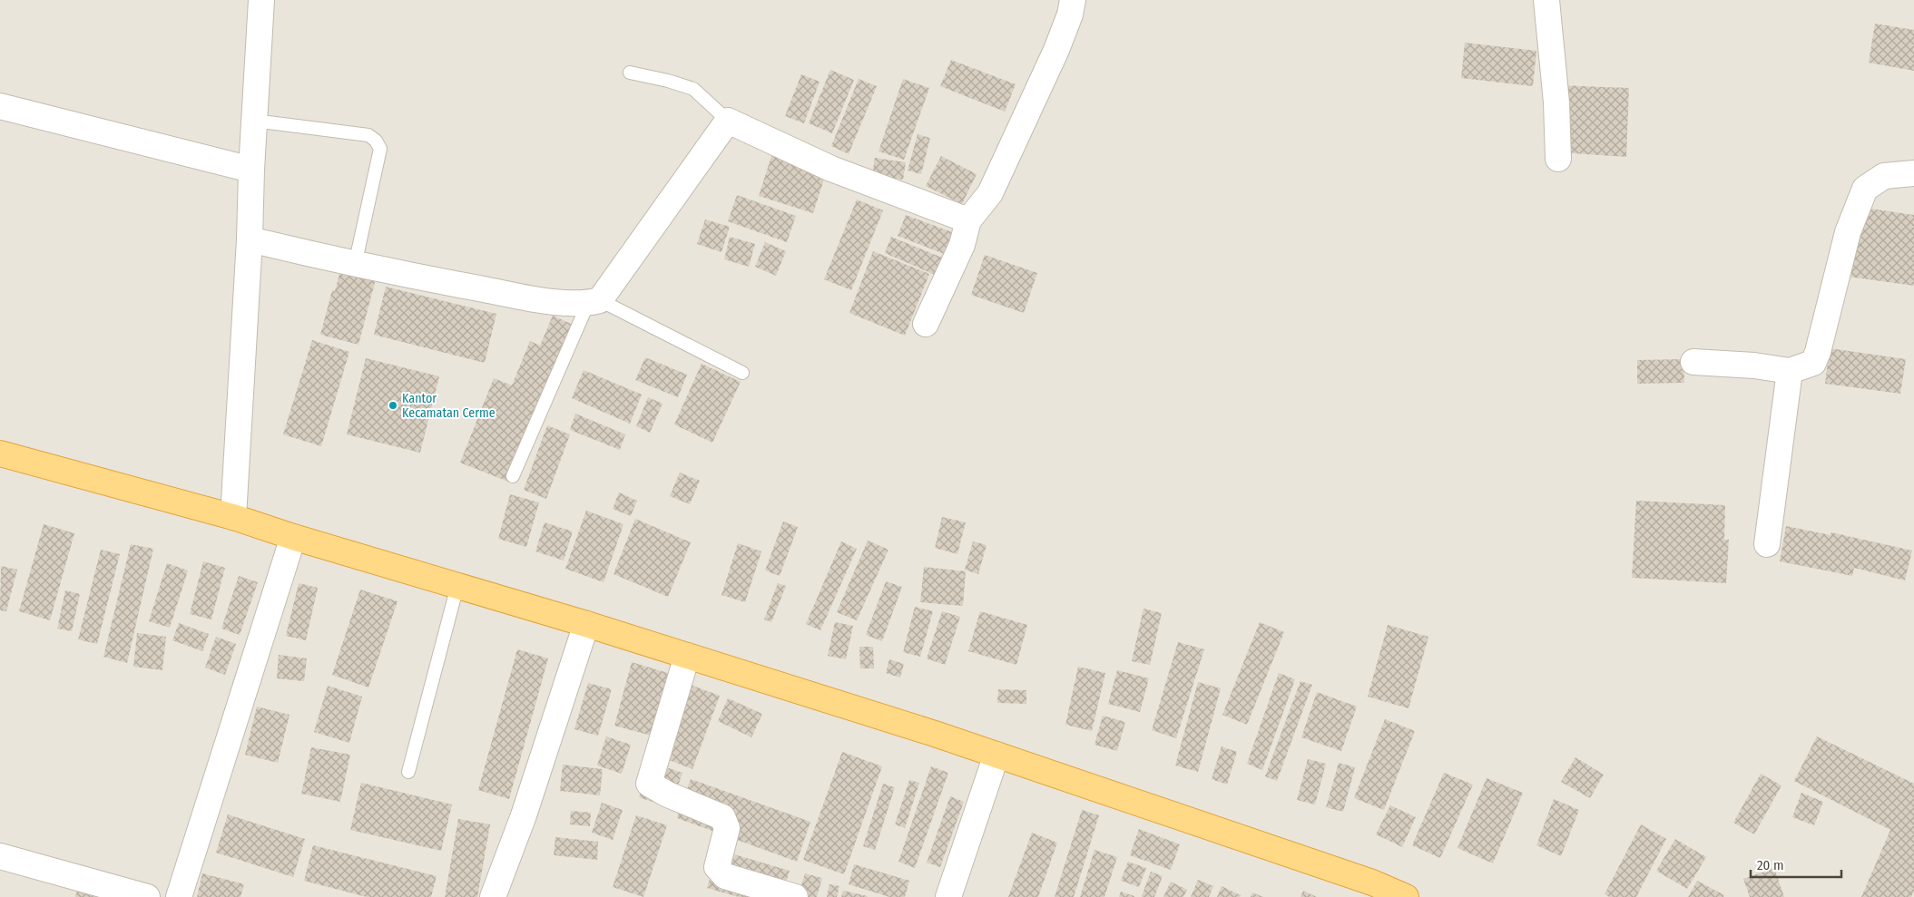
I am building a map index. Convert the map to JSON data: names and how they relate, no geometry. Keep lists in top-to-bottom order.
{
  "places": ["Kantor Kecamatan Cerme"],
  "scale_bar": "20 m"
}
